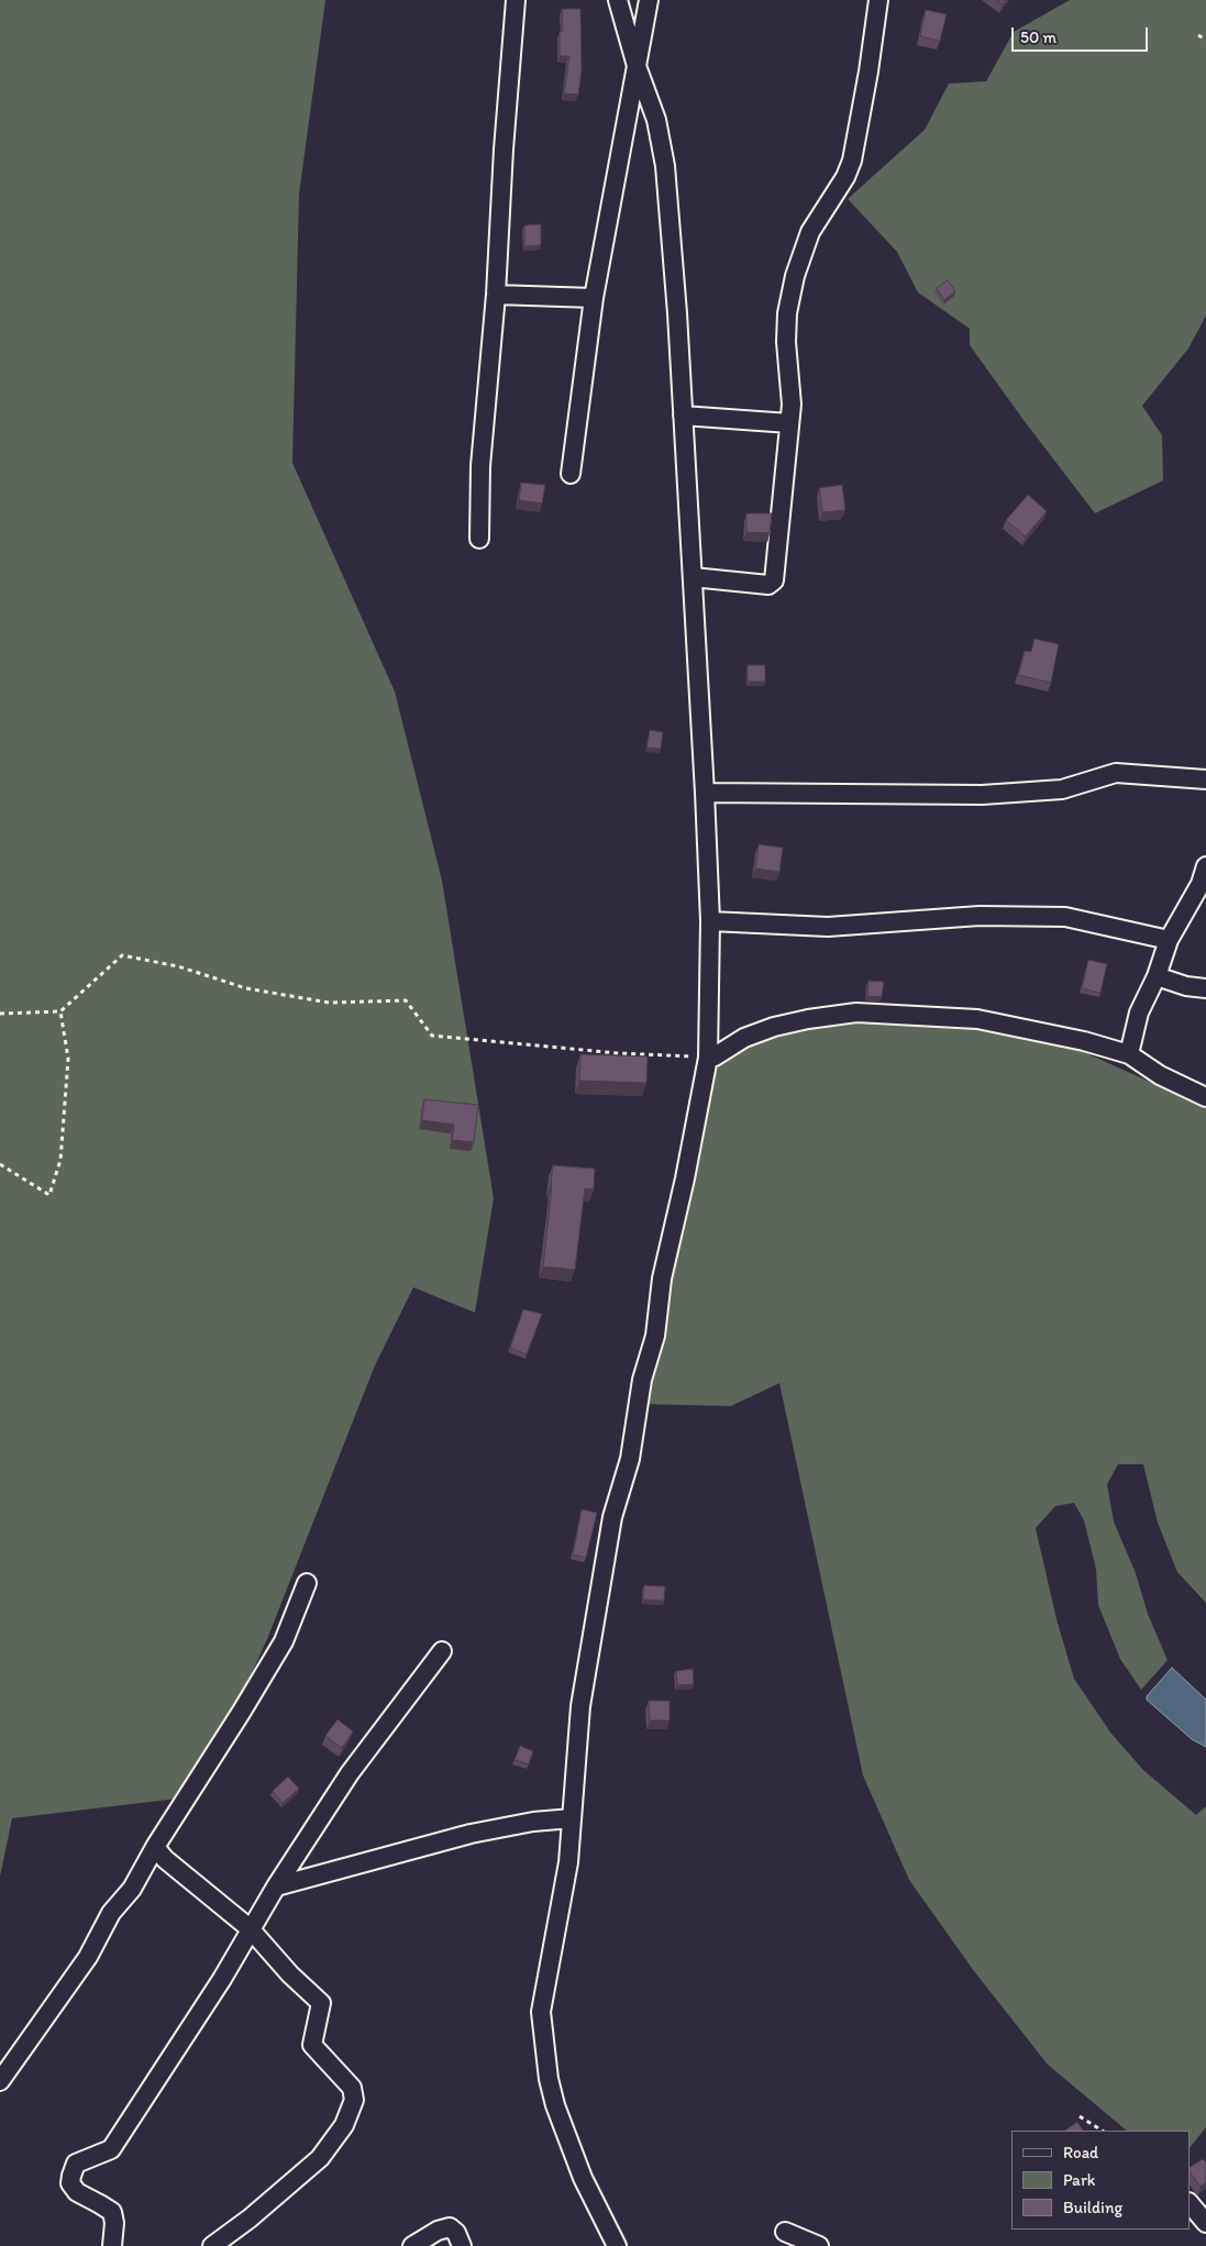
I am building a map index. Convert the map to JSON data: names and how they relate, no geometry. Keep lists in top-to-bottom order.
{
  "legend": ["Road", "Park", "Building"],
  "scale_bar": "50 m"
}
